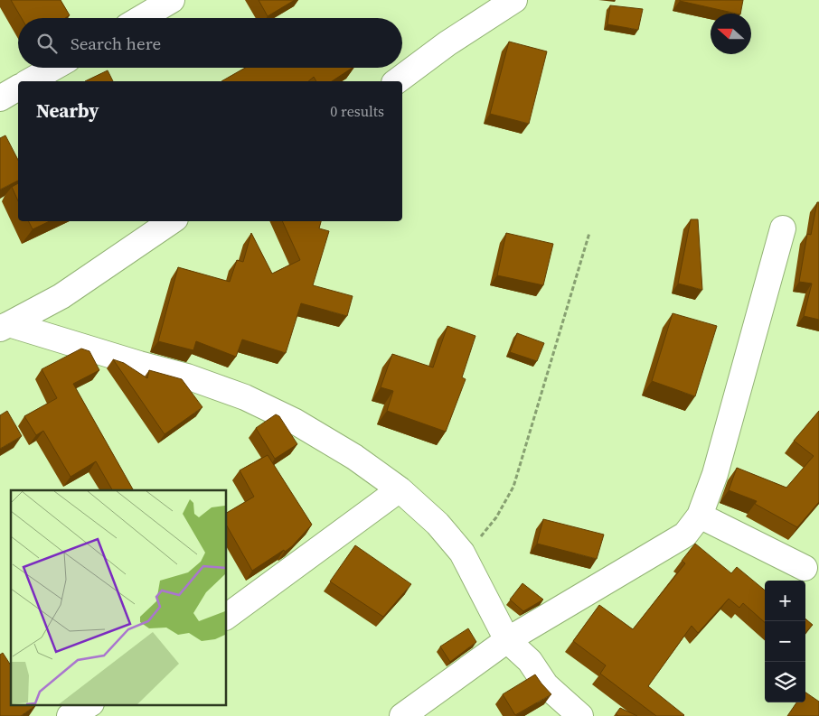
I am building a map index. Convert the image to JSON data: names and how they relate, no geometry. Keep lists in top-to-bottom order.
{
  "north": "left",
  "page": {
    "search": "Search here",
    "heading": ["Nearby", "0 results"],
    "map_buttons": ["+", "−"]
  }
}
